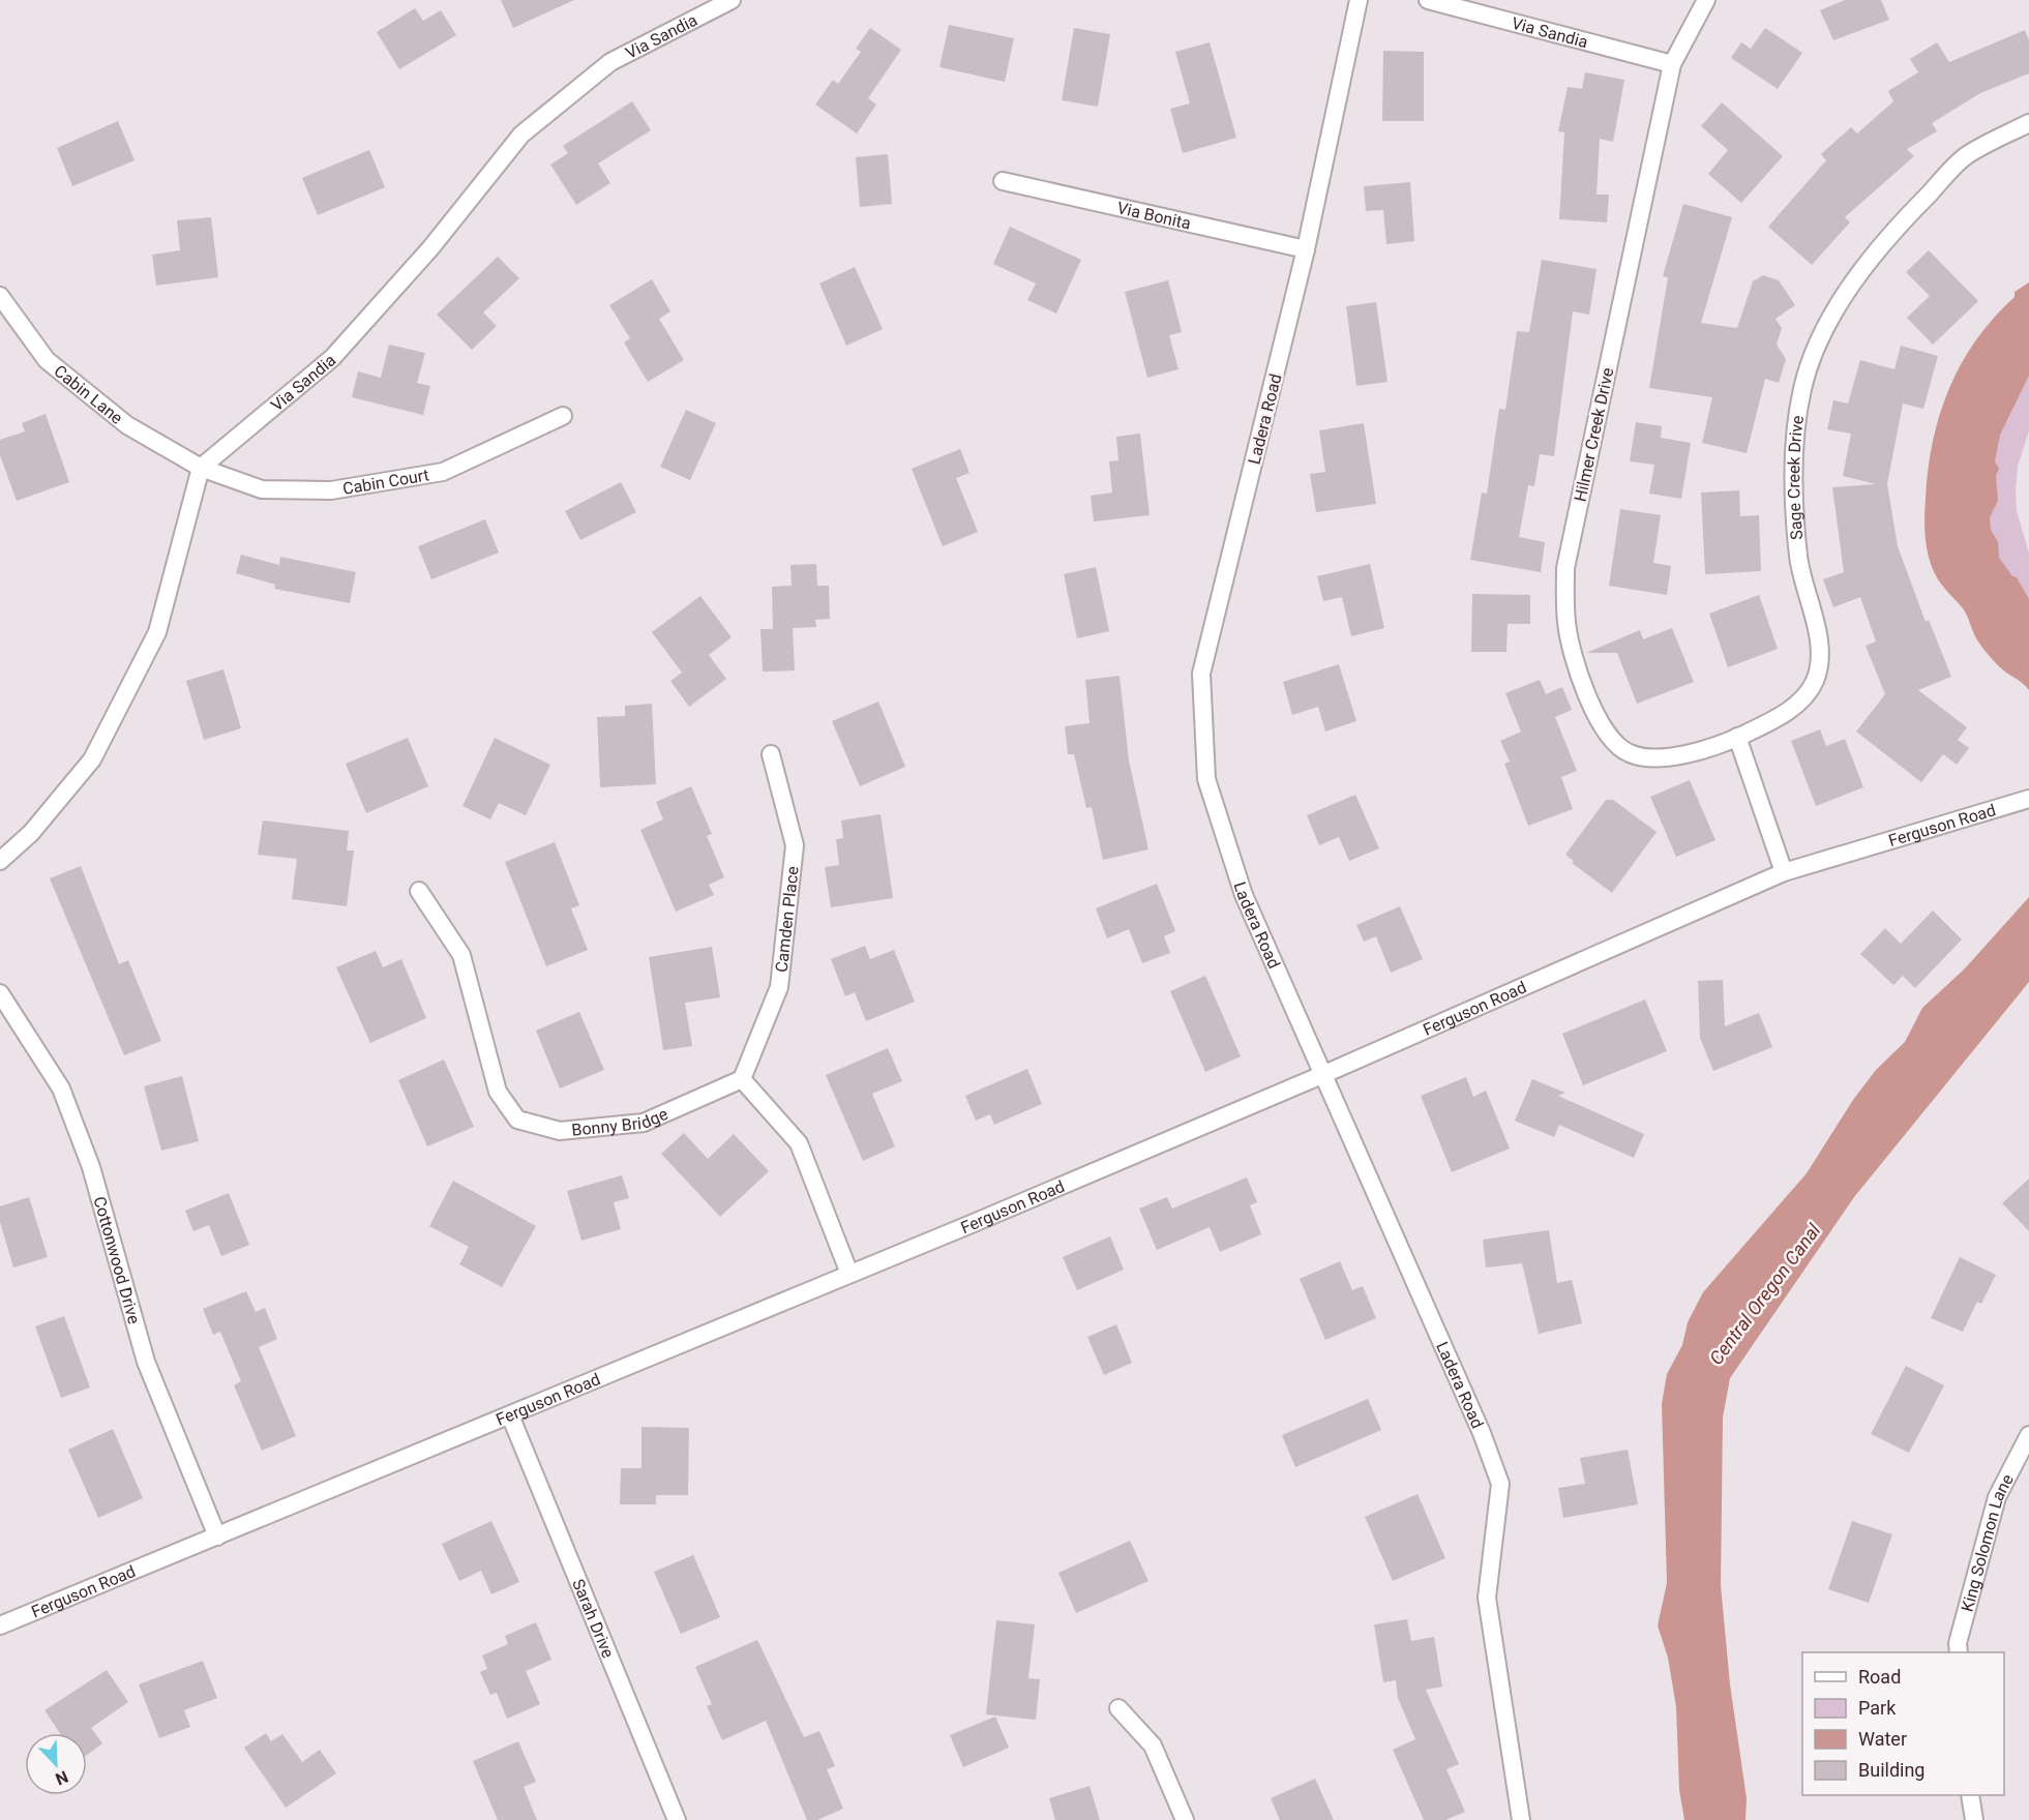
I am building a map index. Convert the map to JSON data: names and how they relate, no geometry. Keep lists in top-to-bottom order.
{
  "streets": {
    "street": [
      "Via Sandia",
      "Via Bonita",
      "Cabin Lane",
      "Ladera Road",
      "Hilmer Creek Drive",
      "Sage Creek Drive",
      "Cabin Court",
      "Ferguson Road",
      "Camden Place",
      "Bonny Bridge",
      "Cottonwood Drive",
      "King Solomon Lane",
      "Sarah Drive"
    ]
  },
  "crossings": [
    ["Via Sandia", "Cabin Lane"],
    ["Via Sandia", "Hilmer Creek Drive"],
    ["Via Sandia", "Cabin Court"],
    ["Via Bonita", "Ladera Road"],
    ["Cabin Lane", "Cabin Court"],
    ["Ladera Road", "Ferguson Road"],
    ["Hilmer Creek Drive", "Sage Creek Drive"],
    ["Ferguson Road", "Cottonwood Drive"],
    ["Ferguson Road", "Sarah Drive"],
    ["Camden Place", "Bonny Bridge"]
  ],
  "water": ["Central Oregon Canal"],
  "legend": [
    "Road",
    "Park",
    "Water",
    "Building"
  ],
  "north": "bottom right"
}
